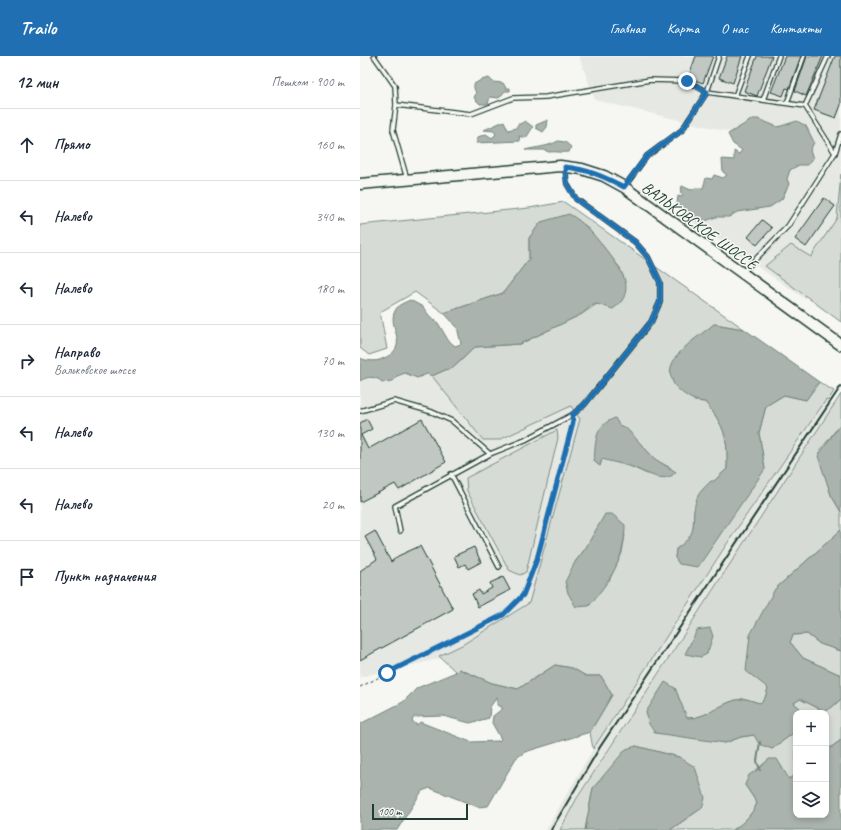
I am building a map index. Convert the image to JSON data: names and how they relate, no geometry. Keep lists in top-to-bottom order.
{
  "streets": {
    "main road": ["ВАЛЬКОВСКОЕ ШОССЕ"]
  },
  "scale_bar": "100 m",
  "page": {
    "header": "Trailo",
    "nav": [
      "Главная",
      "Карта",
      "О нас",
      "Контакты"
    ],
    "heading": ["12 мин", "Пешком · 900 m"],
    "list": [
      ["Прямо", "160 m"],
      ["Налево", "340 m"],
      ["Налево", "180 m"],
      ["Направо", "Вальковское шоссе", "70 m"],
      ["Налево", "130 m"],
      ["Налево", "20 m"],
      "Пункт назначения"
    ],
    "map_buttons": ["+", "−"],
    "scale": "100 m"
  }
}
